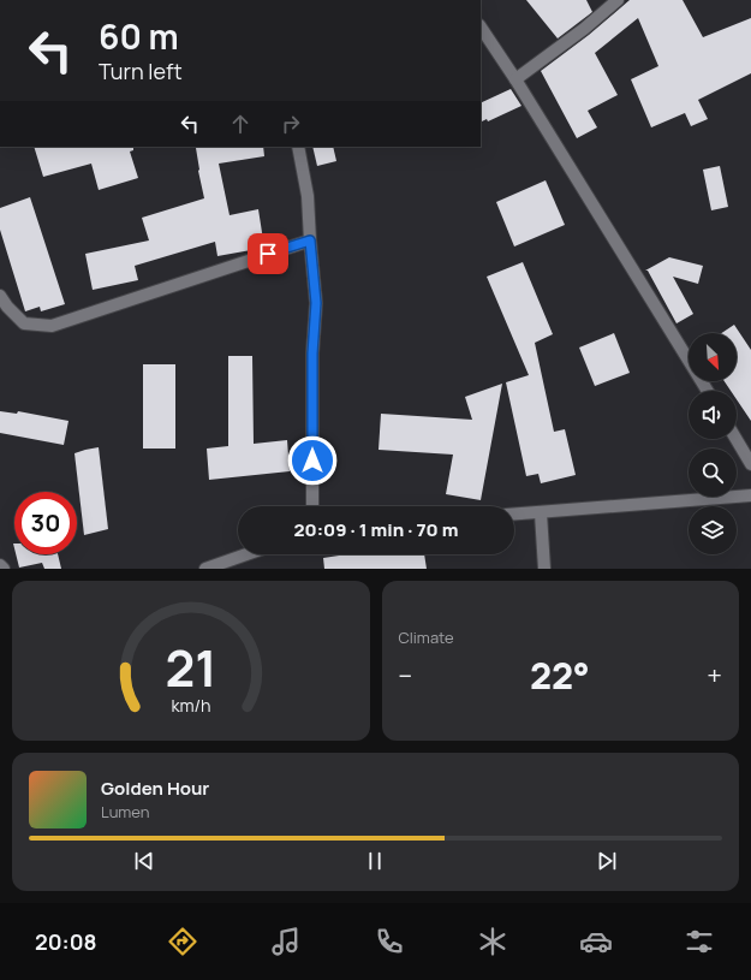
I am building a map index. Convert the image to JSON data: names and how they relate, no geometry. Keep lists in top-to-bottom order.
{
  "north": "bottom right",
  "page": {
    "turn": ["60 m", "Turn left"],
    "limit": "30",
    "trip": "20:09 · 1 min · 70 m",
    "tile": "Climate",
    "heat": ["−", "22°", "+"],
    "song": ["Golden Hour", "Lumen"],
    "tabs": "20:08",
    "gauge": ["21", "km/h"]
  }
}
